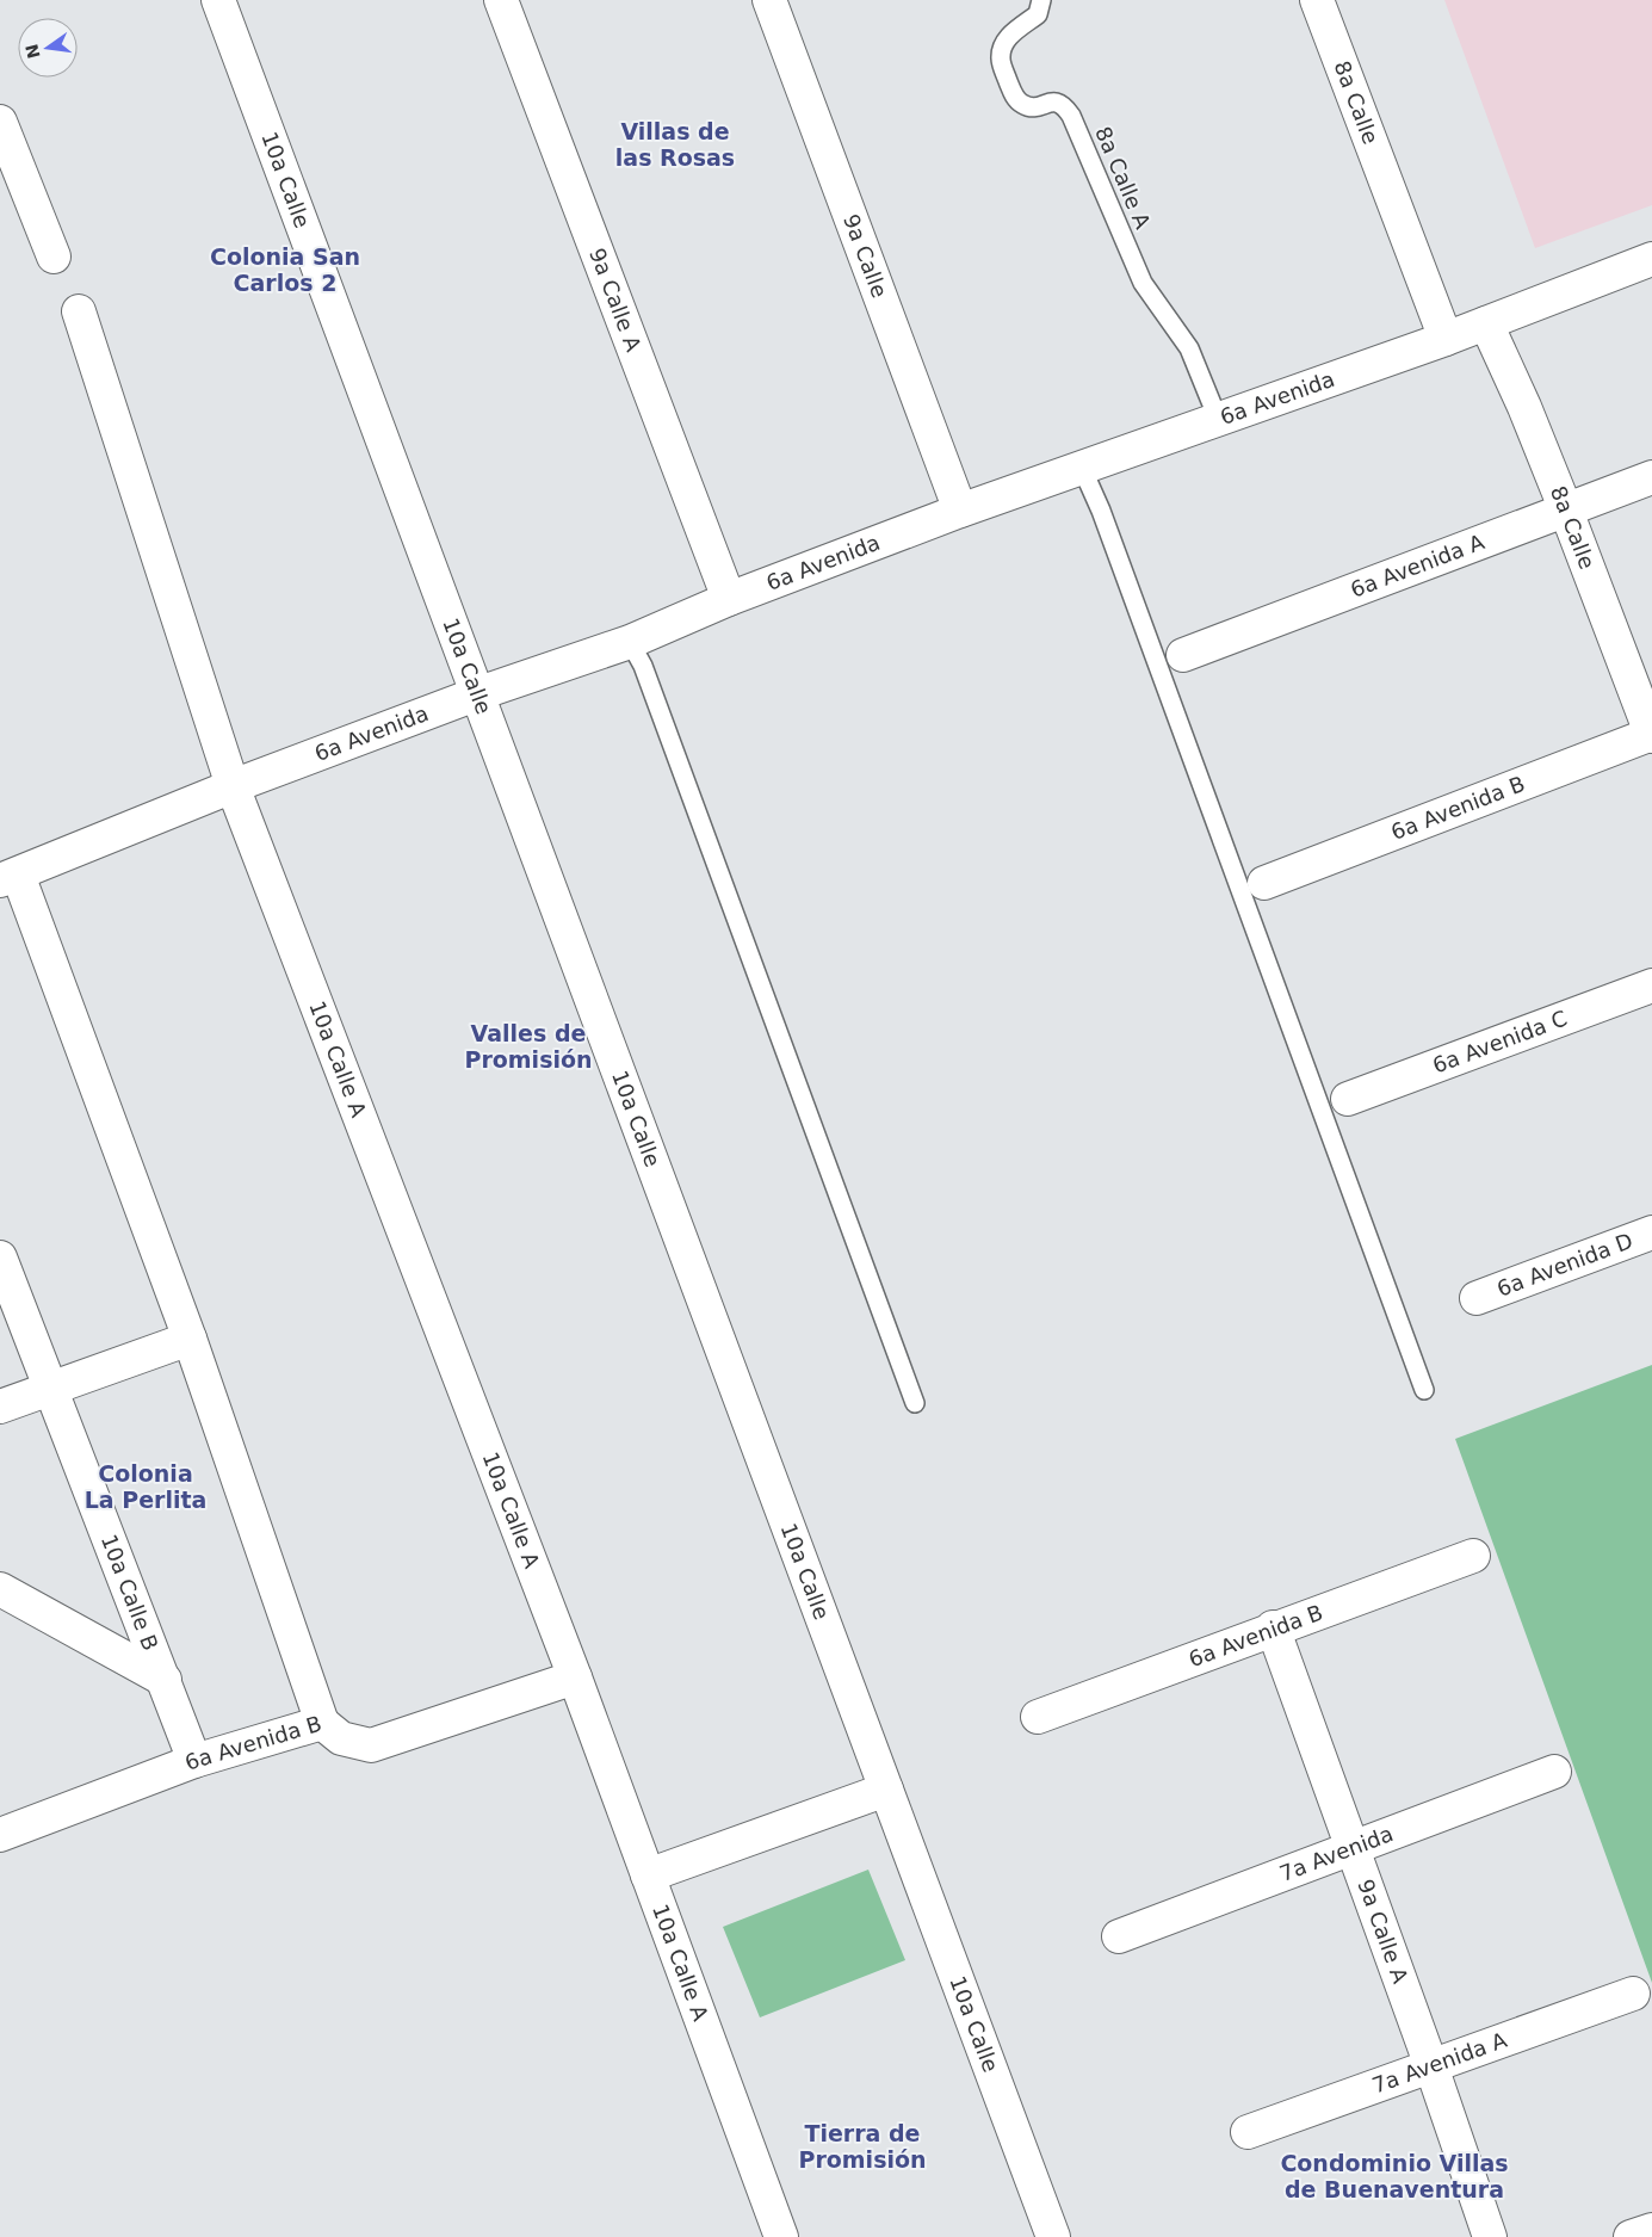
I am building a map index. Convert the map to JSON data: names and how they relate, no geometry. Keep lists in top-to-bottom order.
{
  "streets": {
    "street": [
      "8a Calle",
      "10a Calle",
      "9a Calle",
      "9a Calle A",
      "6a Avenida",
      "6a Avenida A",
      "6a Avenida B",
      "6a Avenida C",
      "10a Calle A",
      "6a Avenida D",
      "10a Calle B",
      "7a Avenida",
      "7a Avenida A"
    ],
    "lane": ["8a Calle A"]
  },
  "crossings": [
    ["8a Calle", "6a Avenida"],
    ["8a Calle", "6a Avenida A"],
    ["8a Calle", "6a Avenida B"],
    ["8a Calle A", "6a Avenida"],
    ["10a Calle", "6a Avenida"],
    ["9a Calle", "6a Avenida"],
    ["9a Calle A", "6a Avenida"],
    ["9a Calle A", "6a Avenida B"],
    ["9a Calle A", "7a Avenida"],
    ["9a Calle A", "7a Avenida A"],
    ["6a Avenida", "10a Calle A"],
    ["6a Avenida B", "10a Calle A"],
    ["6a Avenida B", "10a Calle B"]
  ],
  "districts": [
    "Villas de las Rosas",
    "Colonia San Carlos 2",
    "Valles de Promisión",
    "Colonia La Perlita",
    "Tierra de Promisión",
    "Condominio Villas de Buenaventura"
  ],
  "north": "left"
}
